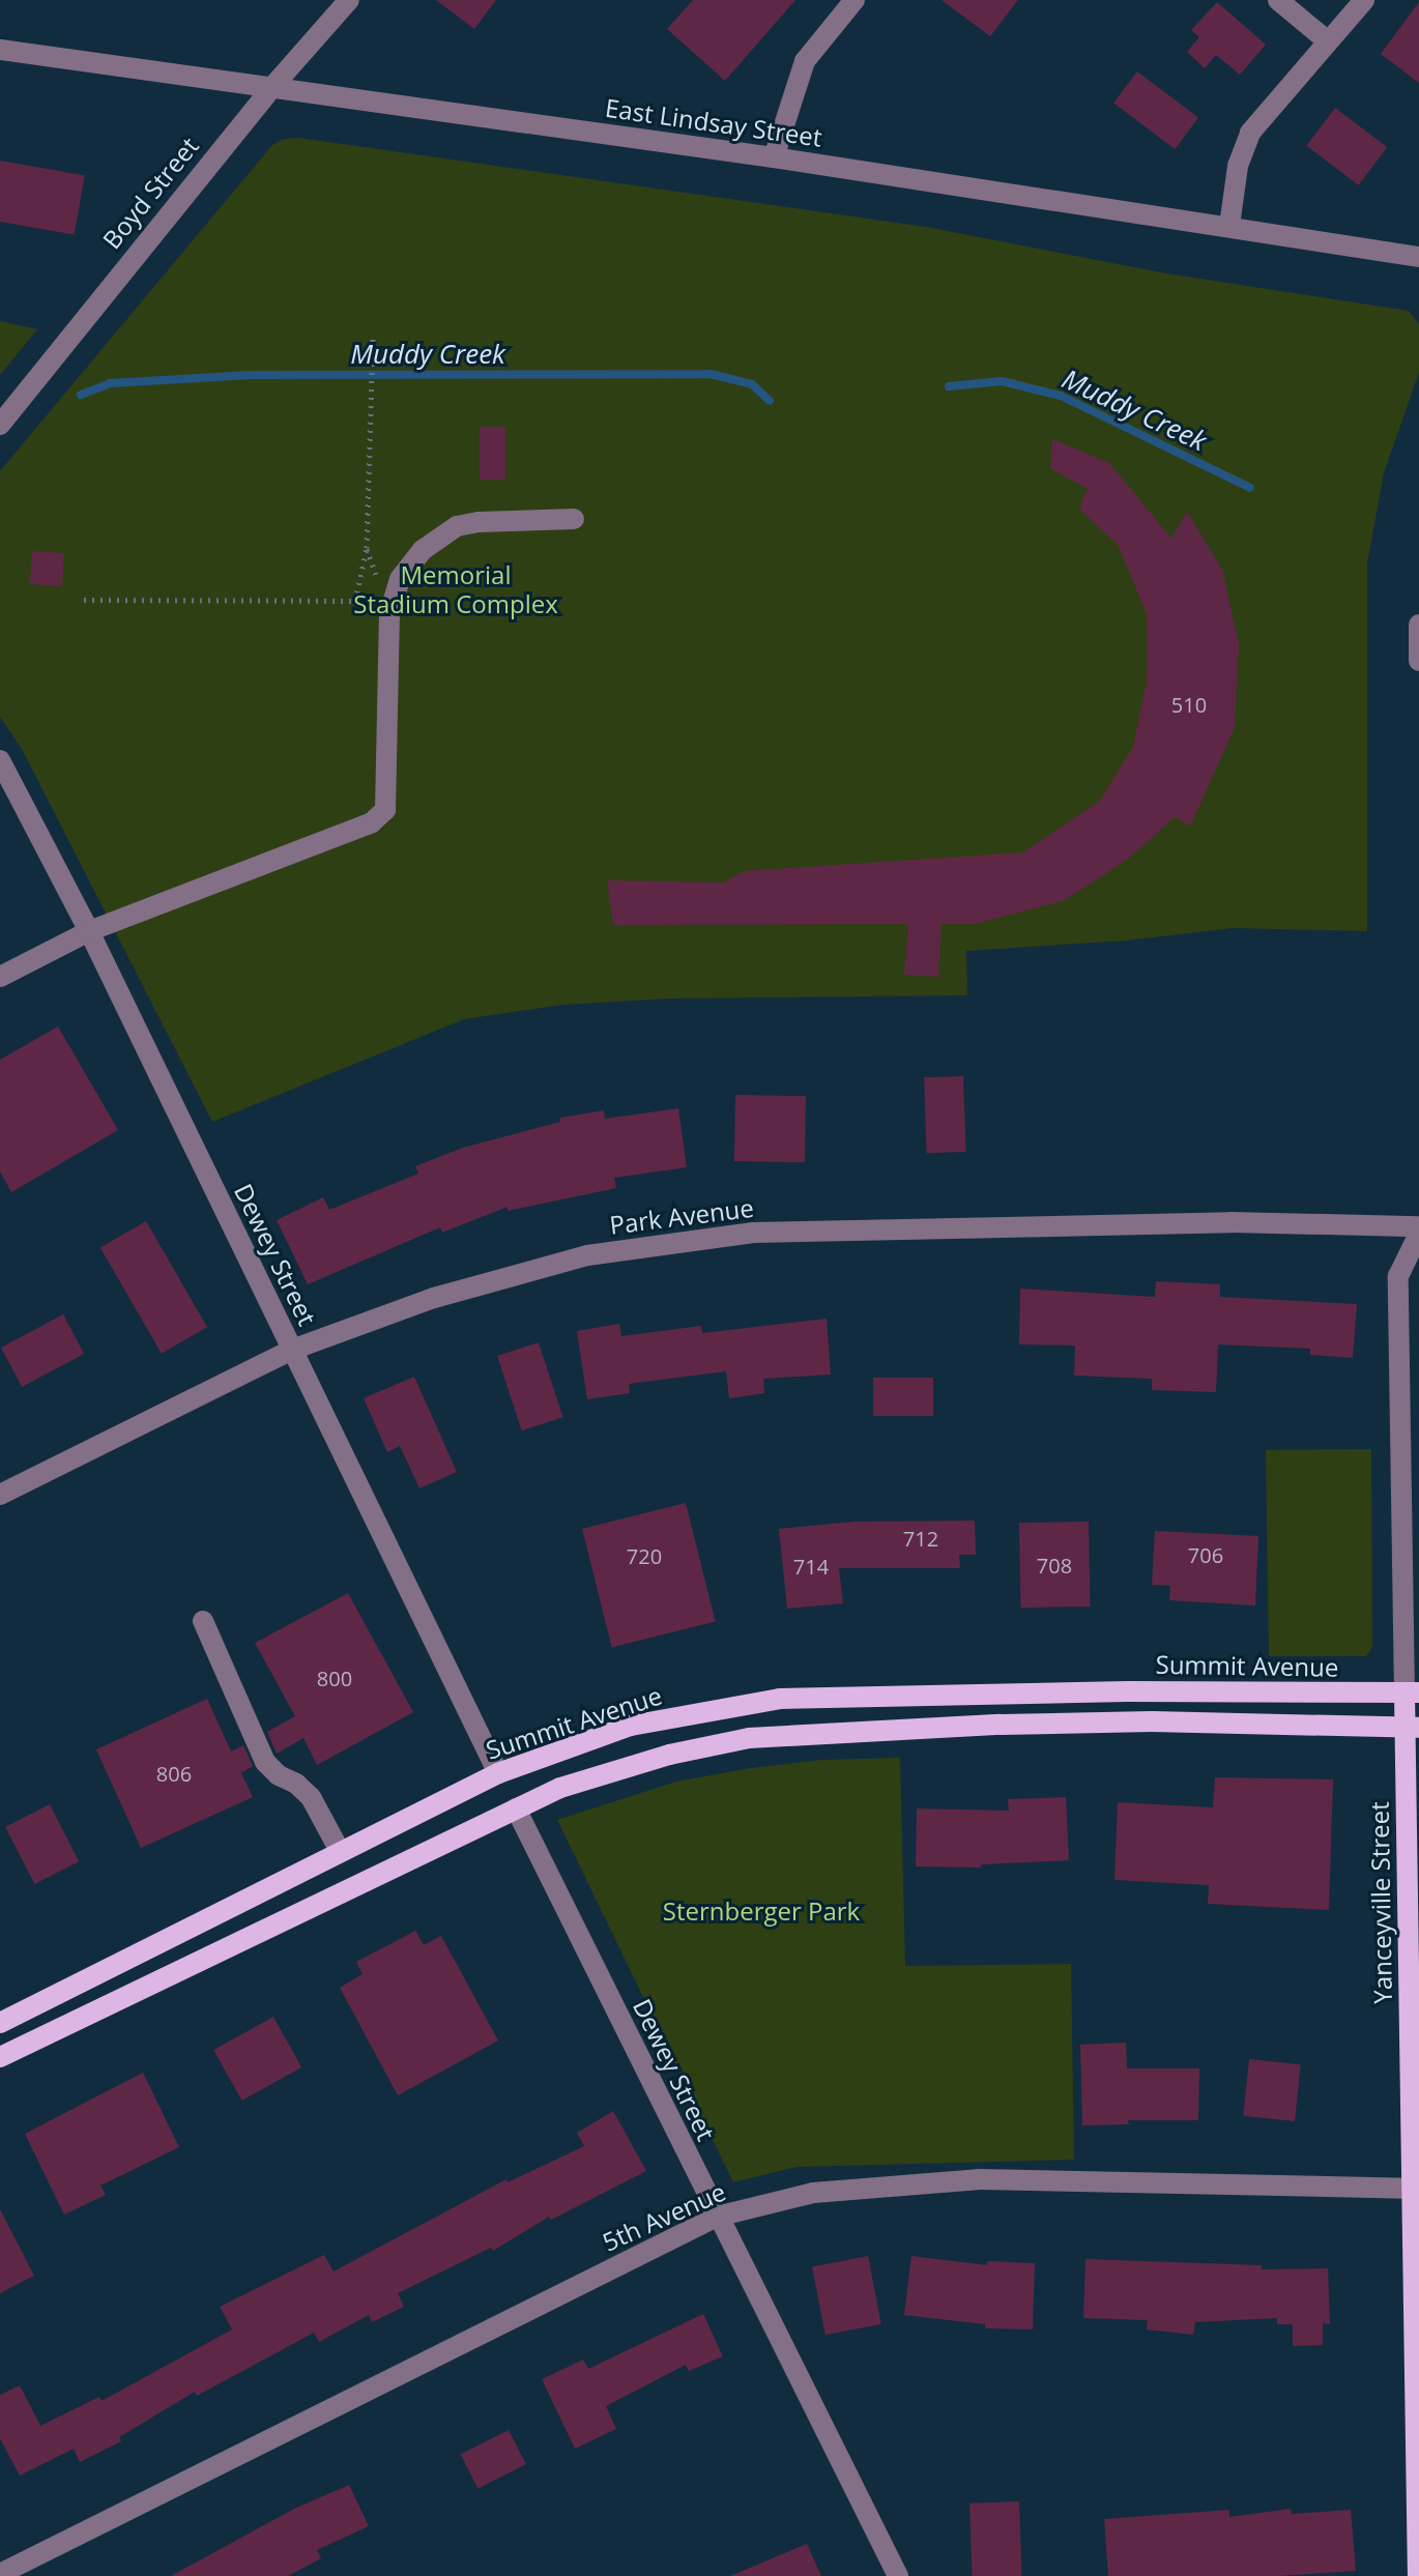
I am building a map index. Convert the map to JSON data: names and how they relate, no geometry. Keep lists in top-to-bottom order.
{
  "streets": {
    "main road": ["Summit Avenue", "Yanceyville Street"],
    "street": [
      "East Lindsay Street",
      "Boyd Street",
      "Park Avenue",
      "Dewey Street",
      "5th Avenue"
    ]
  },
  "crossings": [
    ["East Lindsay Street", "Boyd Street"],
    ["Park Avenue", "Dewey Street"],
    ["Dewey Street", "Summit Avenue"],
    ["Dewey Street", "5th Avenue"],
    ["Summit Avenue", "Yanceyville Street"],
    ["Yanceyville Street", "5th Avenue"]
  ],
  "water": ["Muddy Creek"],
  "parks": ["Memorial Stadium Complex", "Sternberger Park"],
  "house_numbers": [
    "510",
    "712",
    "706",
    "720",
    "708",
    "714",
    "800",
    "806"
  ]
}
